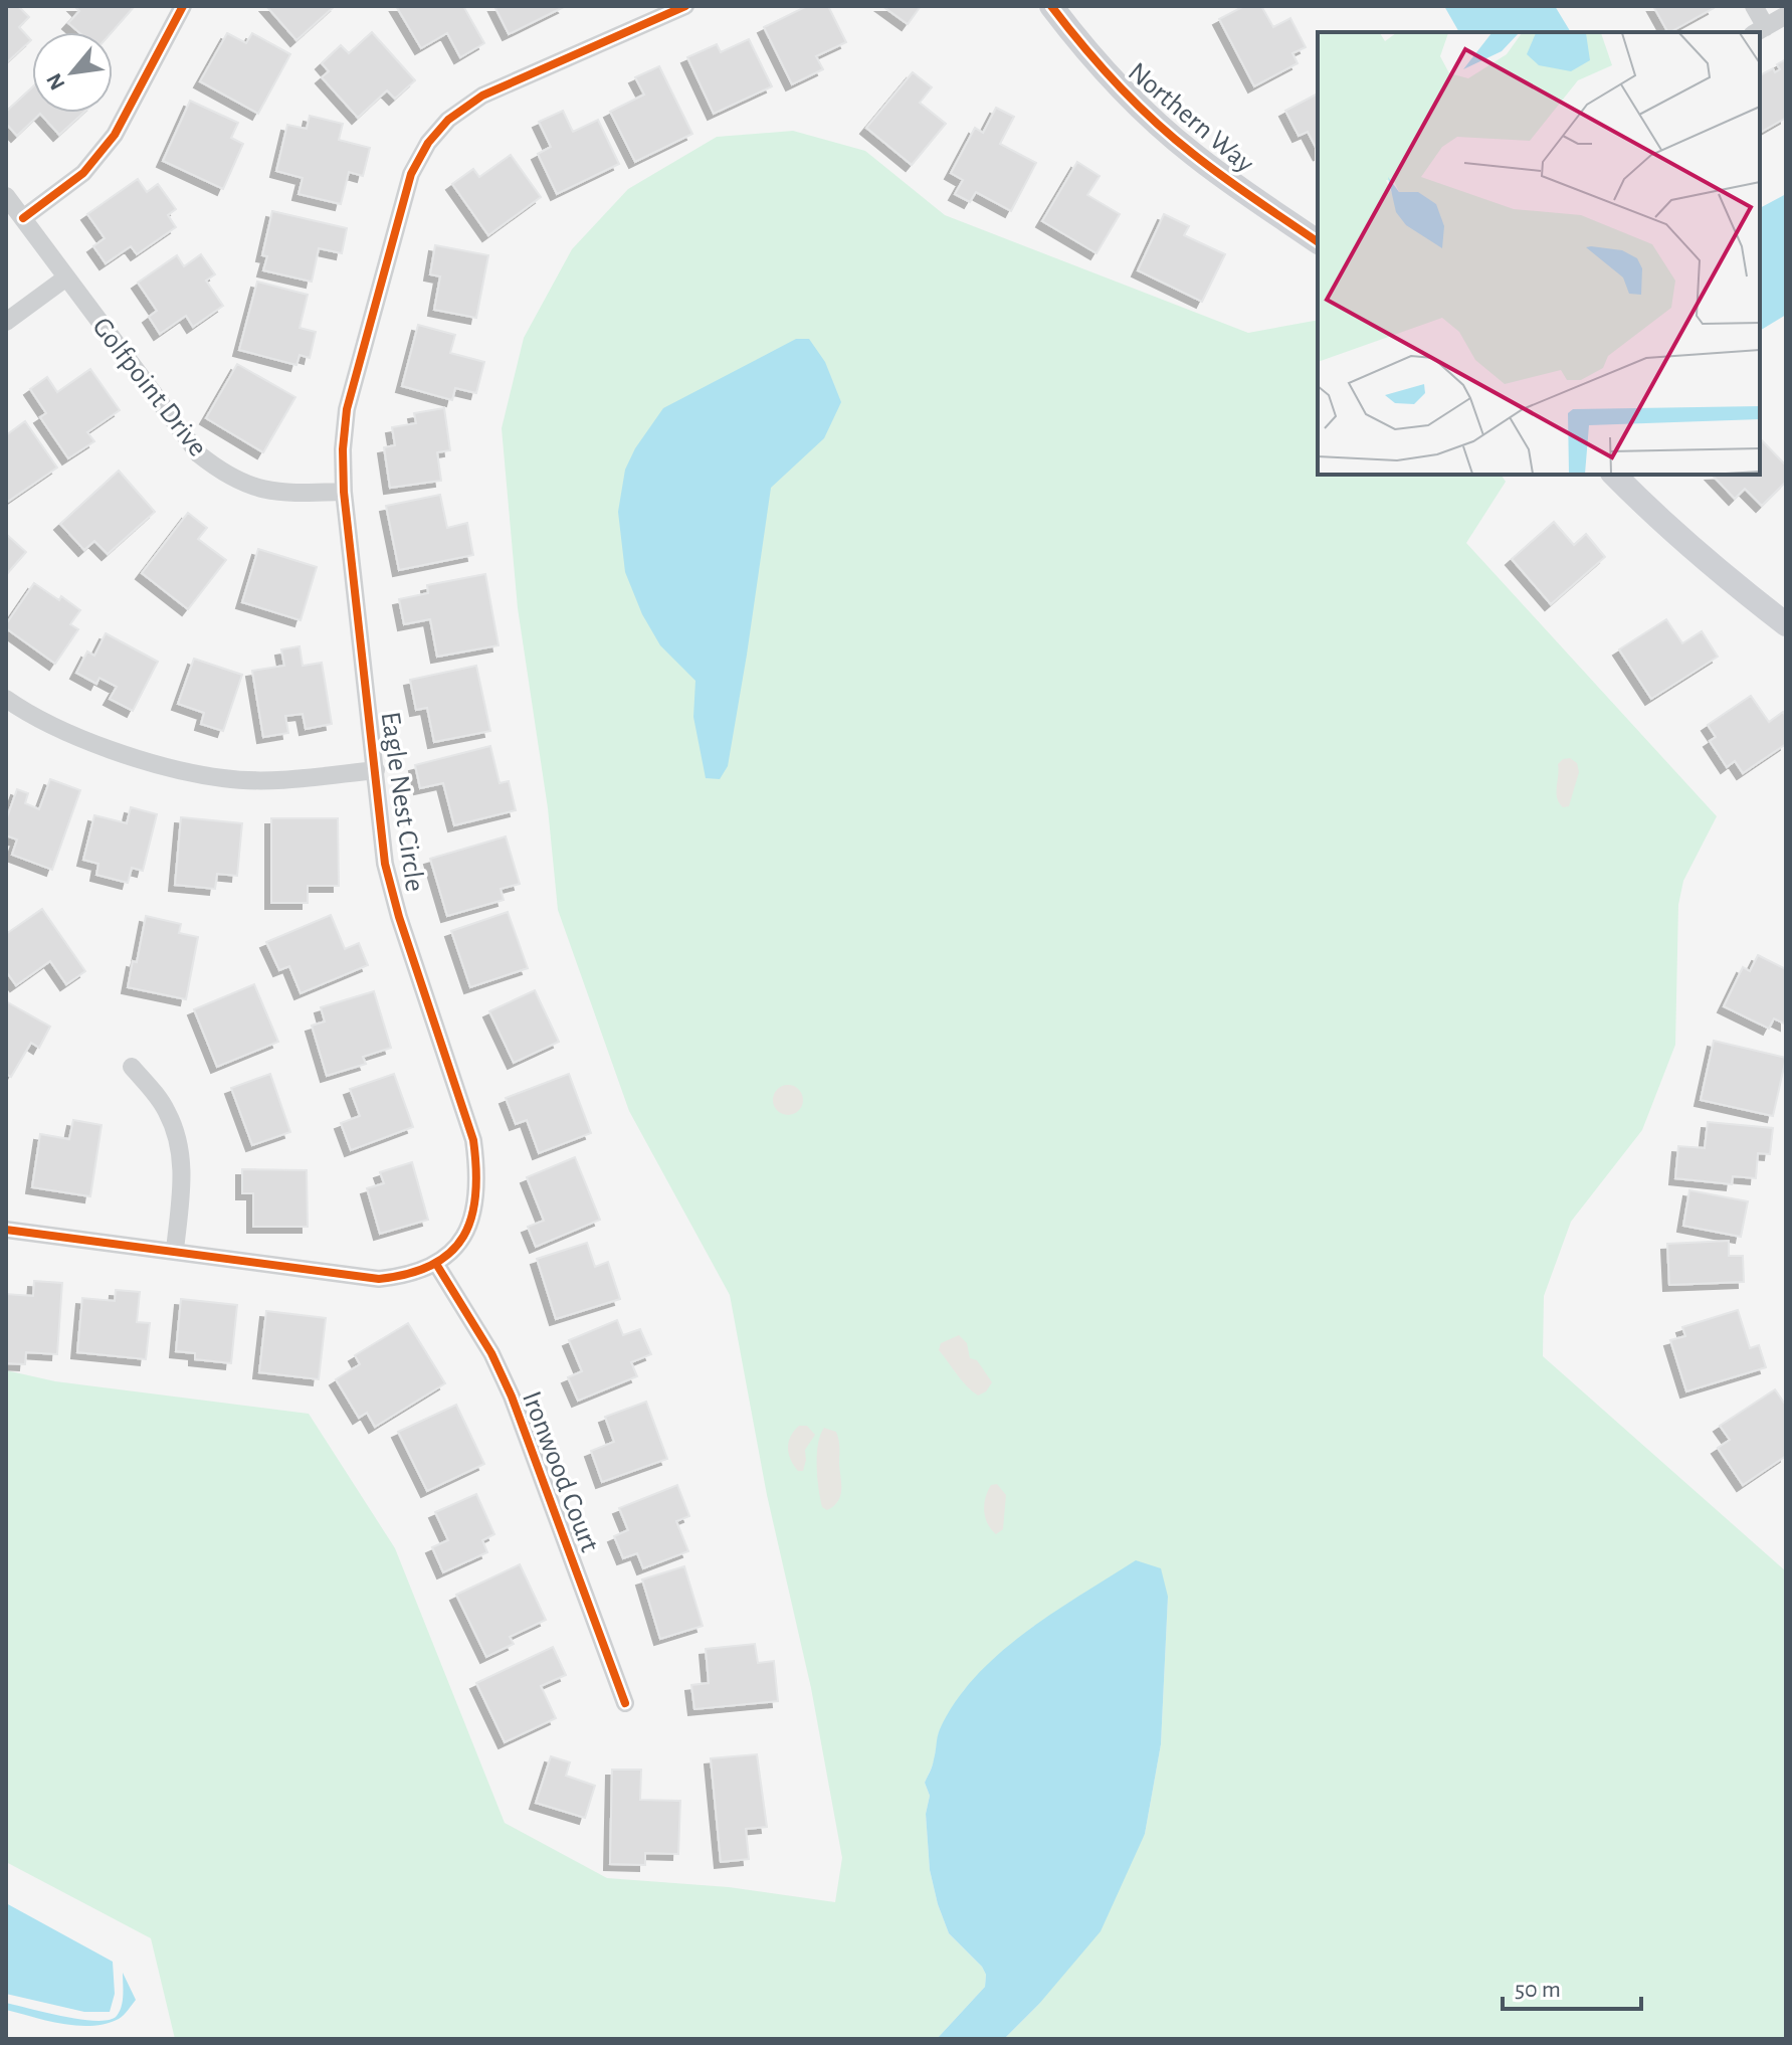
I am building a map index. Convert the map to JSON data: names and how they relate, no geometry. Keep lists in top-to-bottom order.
{
  "streets": {
    "street": [
      "Northern Way",
      "Golfpoint Drive",
      "Eagle Nest Circle",
      "Ironwood Court"
    ]
  },
  "crossings": [
    ["Golfpoint Drive", "Eagle Nest Circle"],
    ["Eagle Nest Circle", "Ironwood Court"]
  ],
  "scale_bar": "50 m",
  "north": "bottom left"
}
